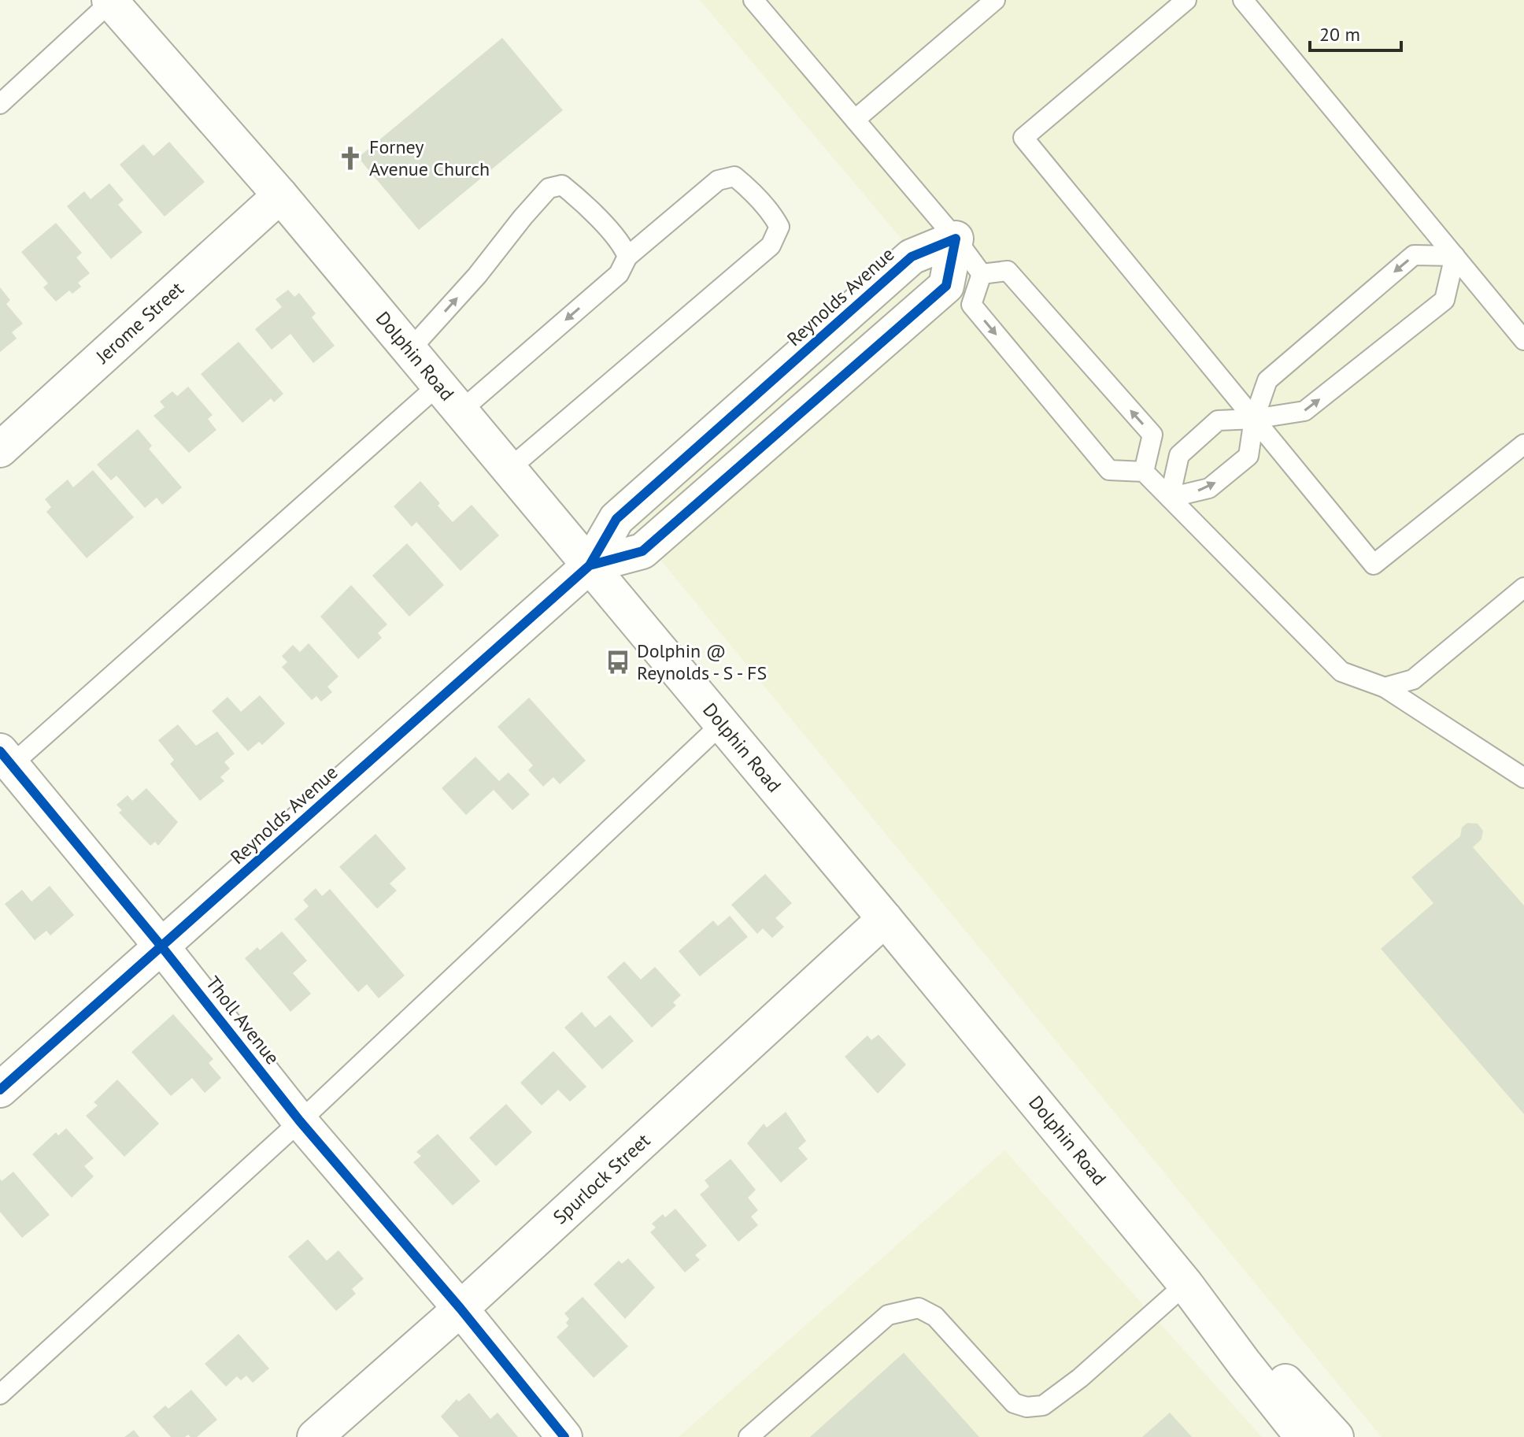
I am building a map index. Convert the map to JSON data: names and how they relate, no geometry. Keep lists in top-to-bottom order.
{
  "streets": {
    "street": [
      "Reynolds Avenue",
      "Jerome Street",
      "Dolphin Road",
      "Tholl Avenue",
      "Spurlock Street"
    ]
  },
  "crossings": [
    ["Reynolds Avenue", "Dolphin Road"],
    ["Reynolds Avenue", "Tholl Avenue"],
    ["Jerome Street", "Dolphin Road"],
    ["Dolphin Road", "Spurlock Street"],
    ["Tholl Avenue", "Spurlock Street"]
  ],
  "places": {
    "church": ["Forney Avenue Church"],
    "bus stop": ["Dolphin @ Reynolds - S - FS"]
  },
  "scale_bar": "20 m"
}
